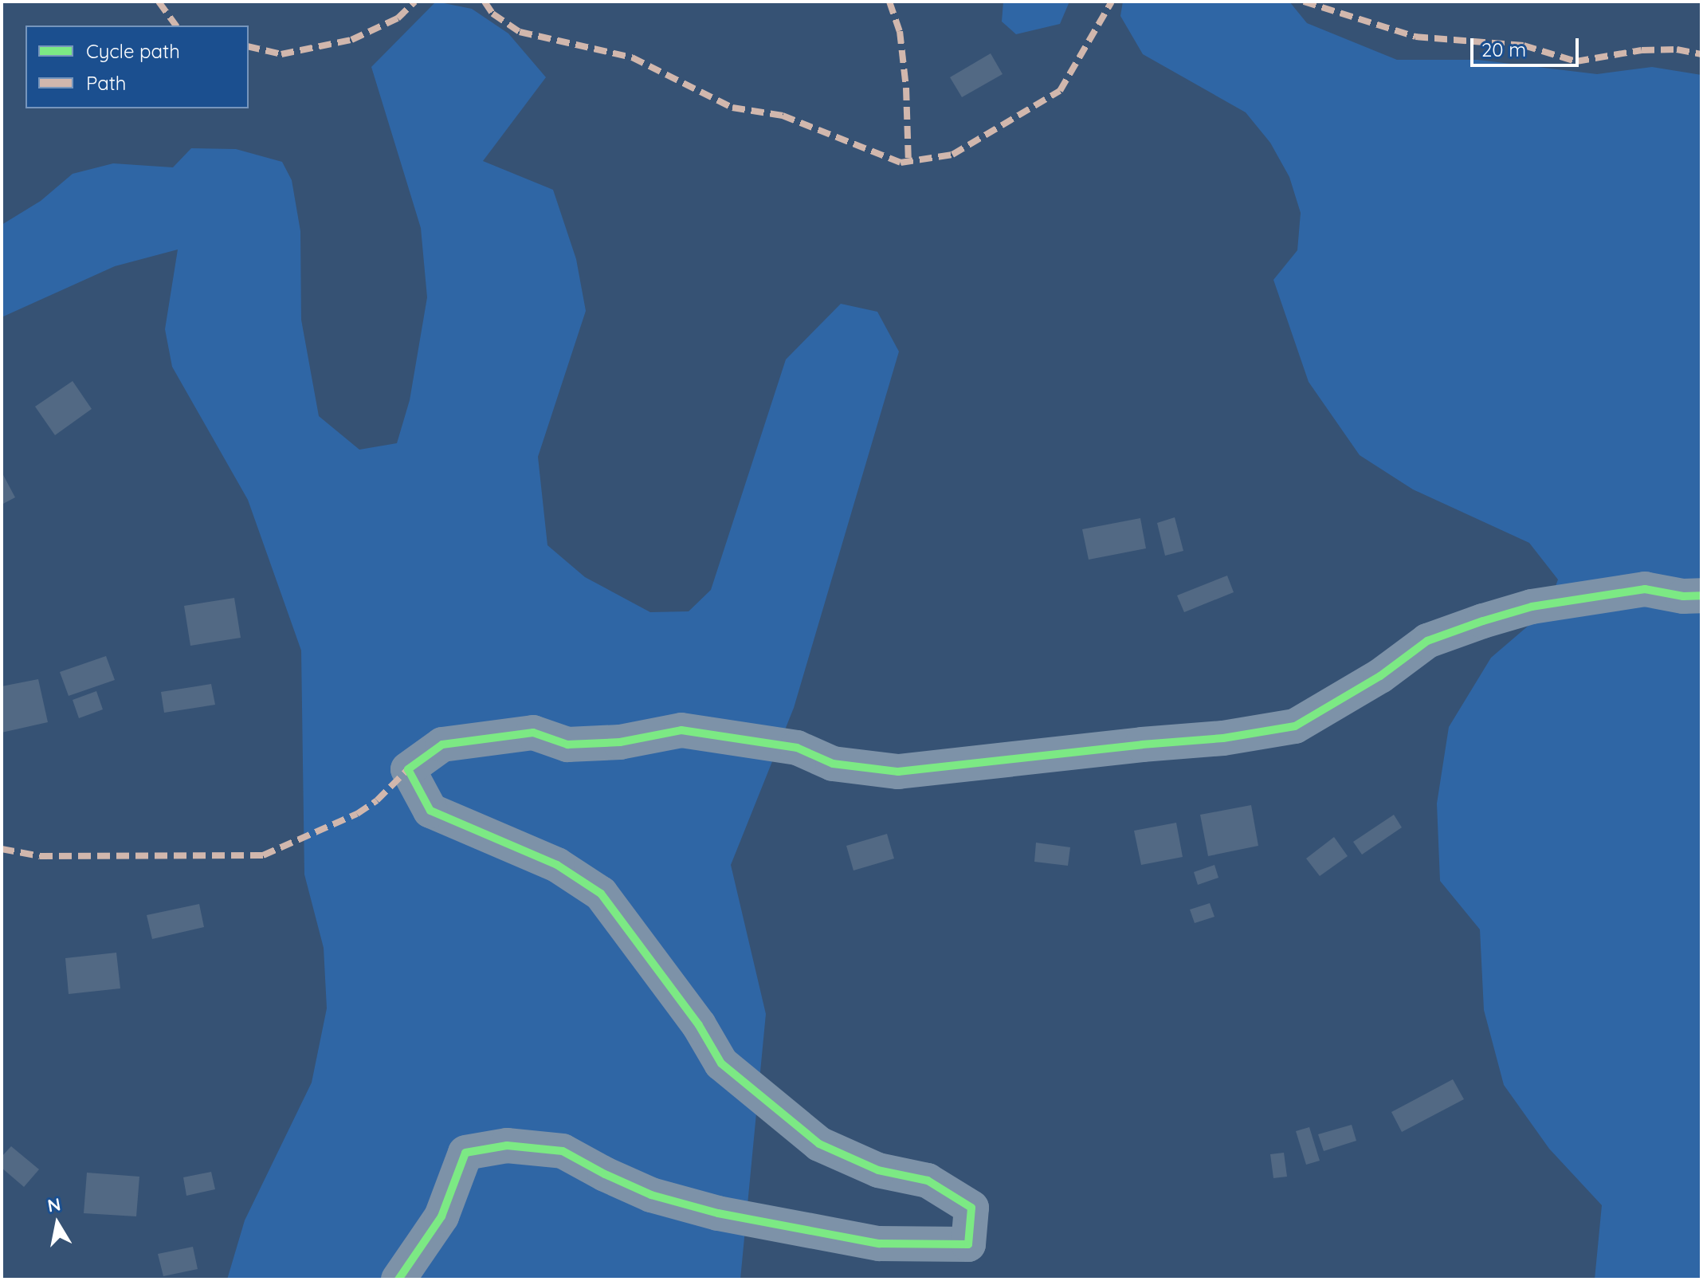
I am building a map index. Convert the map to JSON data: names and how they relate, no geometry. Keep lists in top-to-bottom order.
{
  "legend": ["Cycle path", "Path"],
  "scale_bar": "20 m",
  "north": "top"
}
